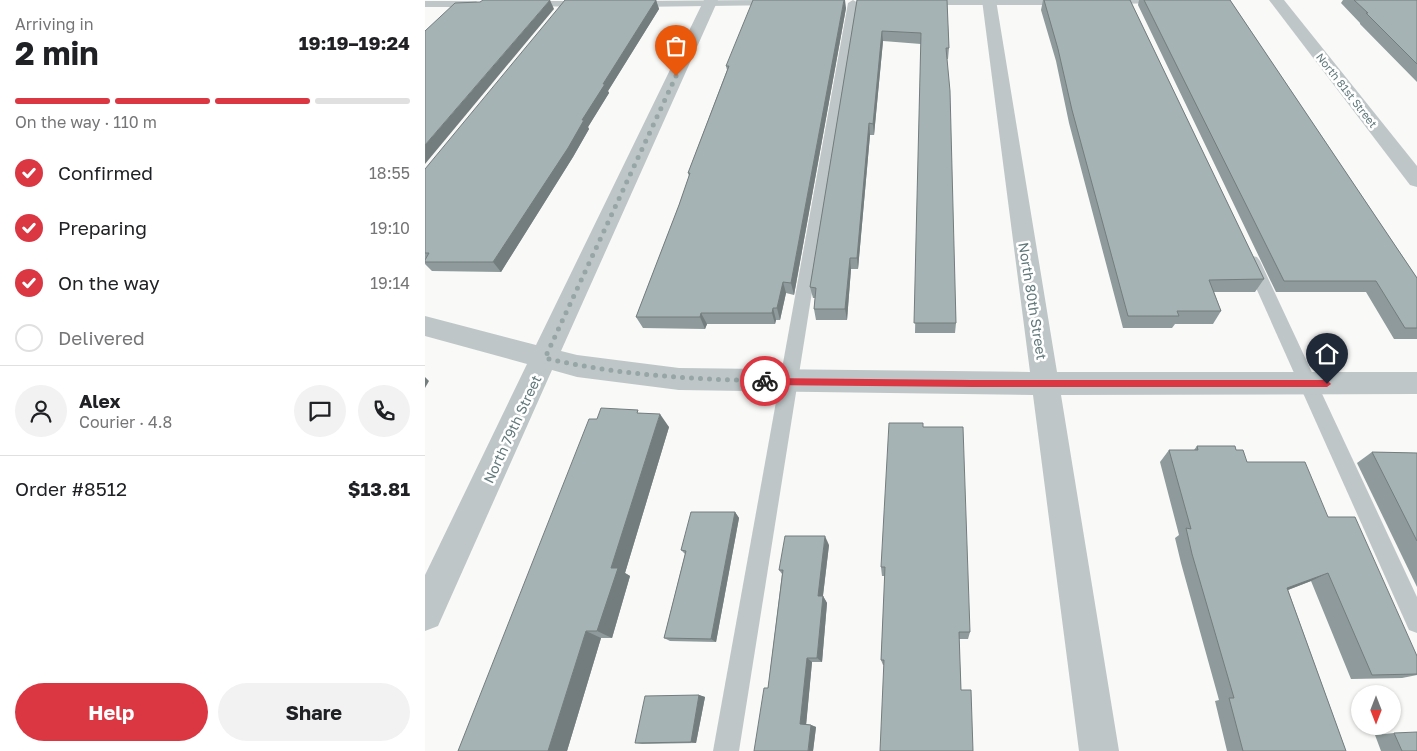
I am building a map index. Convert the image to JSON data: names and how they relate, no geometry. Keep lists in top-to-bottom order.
{
  "streets": {
    "street": ["North 81st Street", "North 80th Street", "North 79th Street"]
  },
  "north": "bottom",
  "page": {
    "heading": ["2 min", "Arriving in", "19:19–19:24"],
    "panel": [
      "Alex",
      "Courier · 4.8",
      "Order #8512",
      "$13.81"
    ],
    "bar": "On the way · 110 m",
    "list": [
      ["Confirmed", "18:55"],
      ["Preparing", "19:10"],
      ["On the way", "19:14"],
      "Delivered"
    ],
    "buttons": ["Help", "Share"]
  }
}
